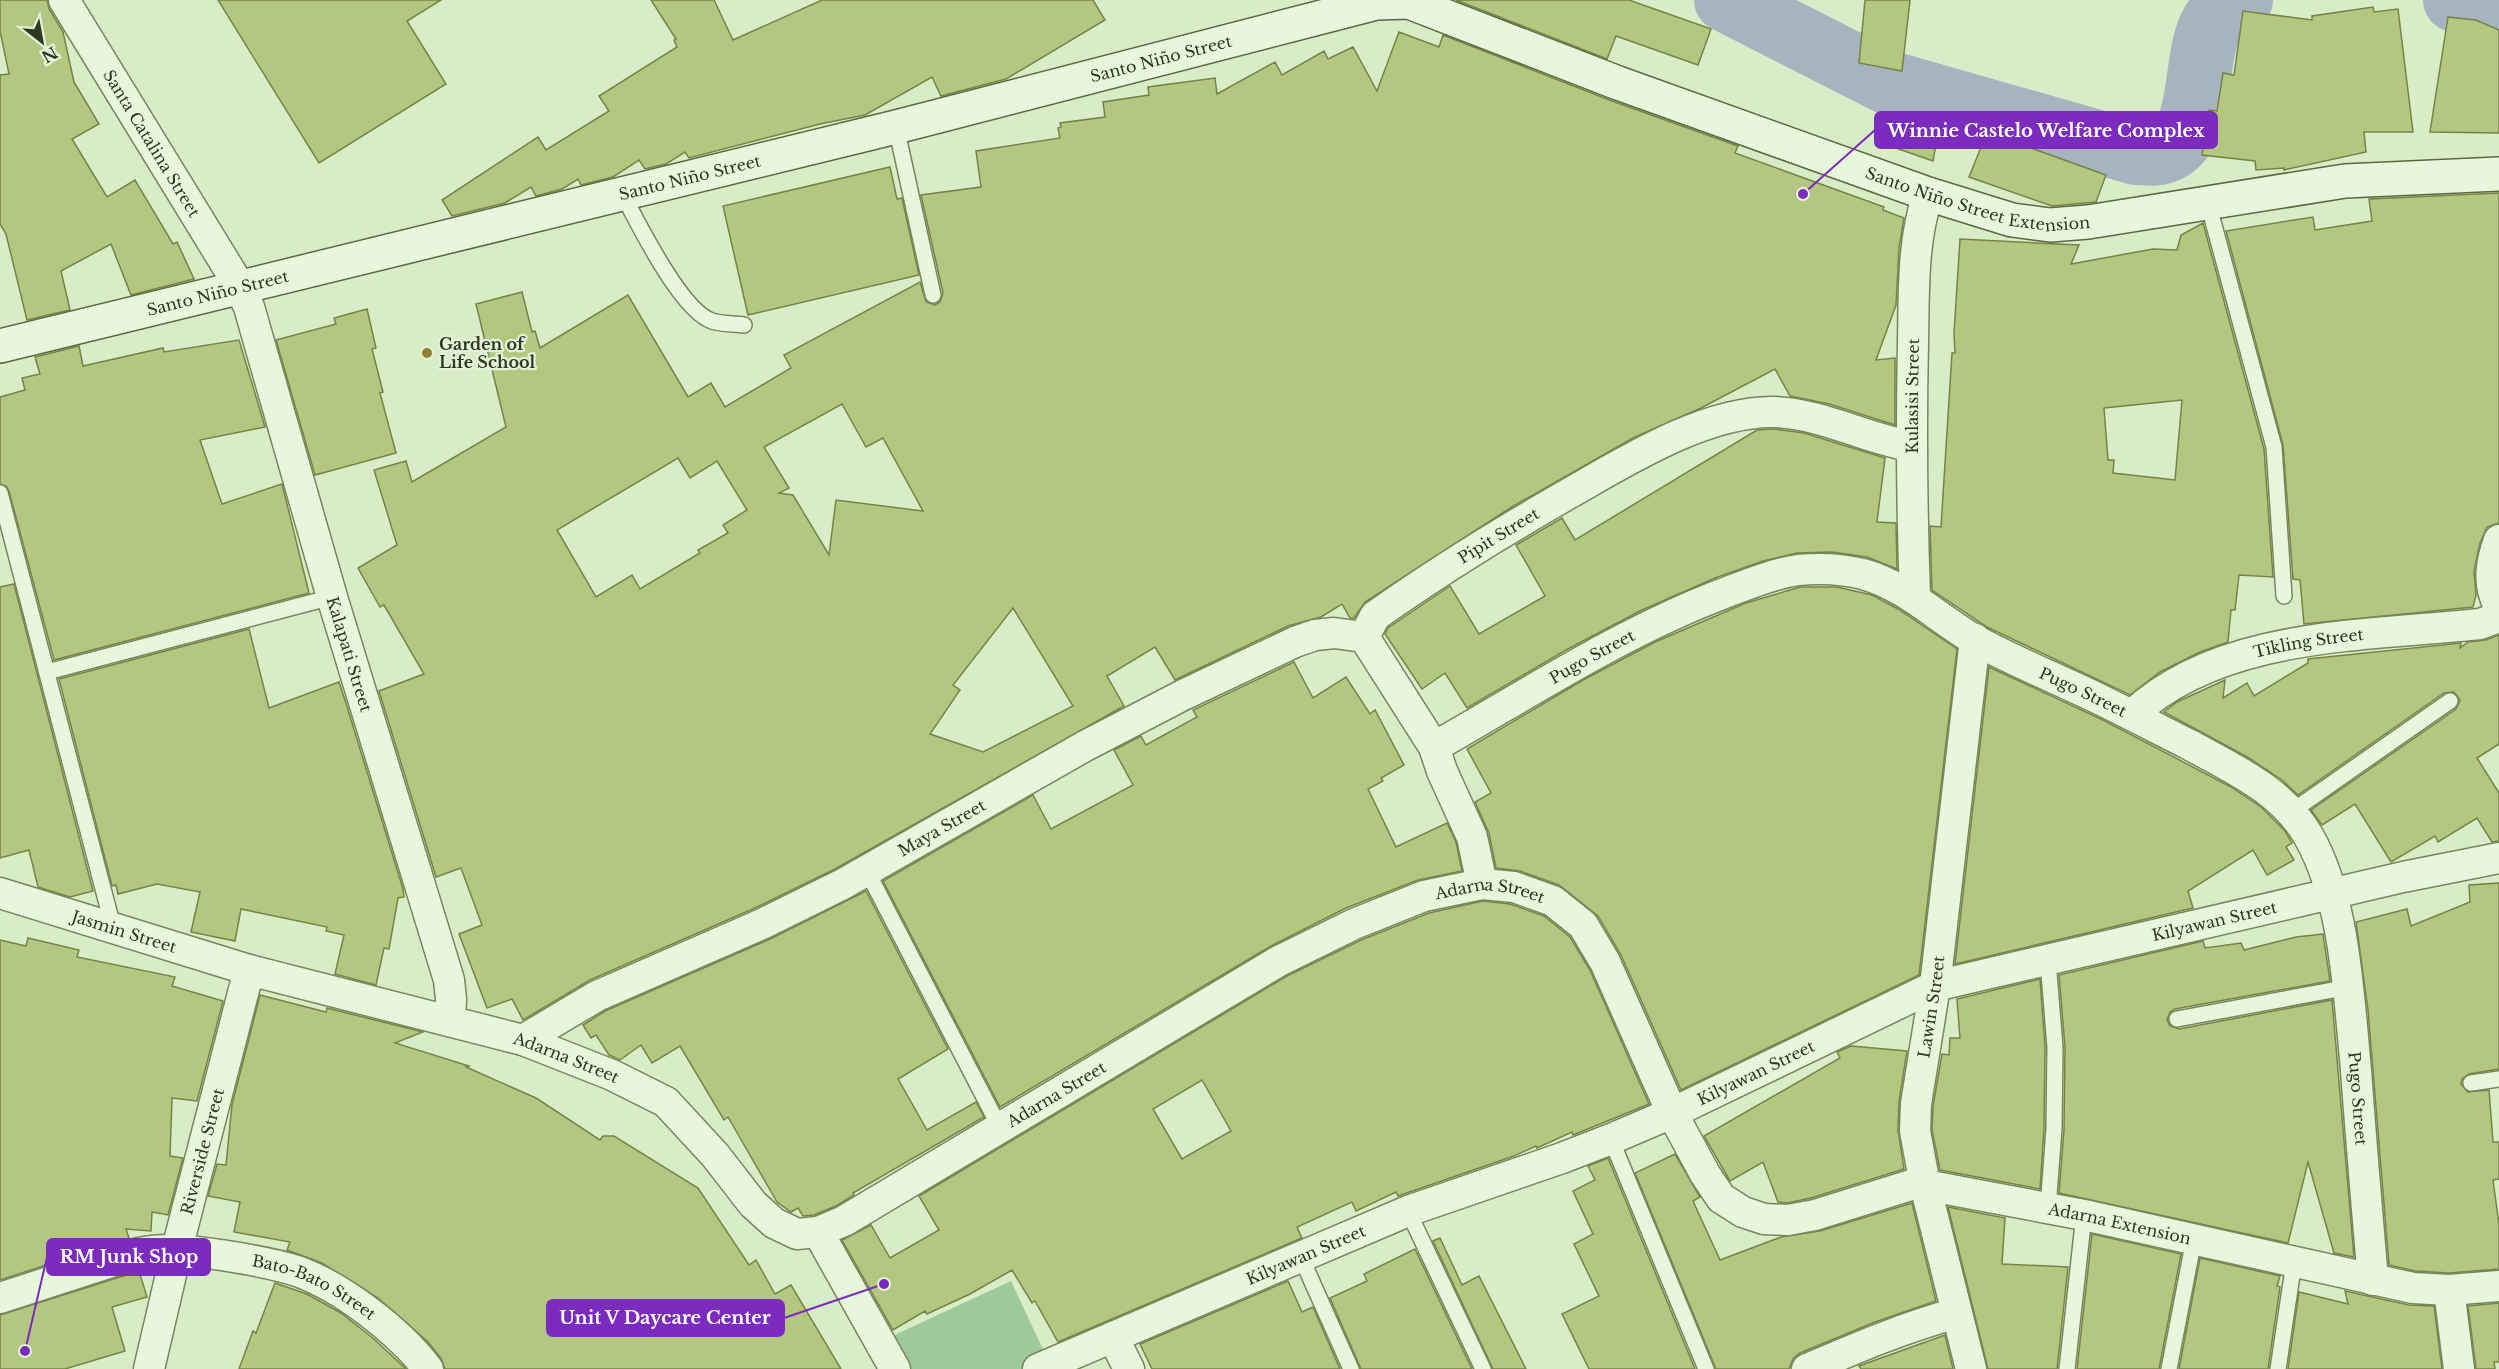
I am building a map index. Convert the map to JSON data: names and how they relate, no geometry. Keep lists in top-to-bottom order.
{
  "streets": {
    "main road": ["Santo Niño Street", "Santo Niño Street Extension"],
    "street": [
      "Santa Catalina Street",
      "Kulasisi Street",
      "Pipit Street",
      "Tikling Street",
      "Kalapati Street",
      "Pugo Street",
      "Maya Street",
      "Adarna Street",
      "Kilyawan Street",
      "Jasmin Street",
      "Lawin Street",
      "Riverside Street",
      "Adarna Extension",
      "Bato-Bato Street"
    ]
  },
  "crossings": [
    ["Santo Niño Street", "Santa Catalina Street"],
    ["Santo Niño Street", "Santo Niño Street Extension"],
    ["Santo Niño Street", "Kalapati Street"],
    ["Santa Catalina Street", "Kalapati Street"],
    ["Santo Niño Street Extension", "Kulasisi Street"],
    ["Kulasisi Street", "Pipit Street"],
    ["Kulasisi Street", "Pugo Street"],
    ["Pipit Street", "Maya Street"],
    ["Tikling Street", "Pugo Street"],
    ["Kalapati Street", "Adarna Street"],
    ["Pugo Street", "Kilyawan Street"],
    ["Pugo Street", "Lawin Street"],
    ["Pugo Street", "Adarna Extension"],
    ["Maya Street", "Adarna Street"],
    ["Adarna Street", "Kilyawan Street"],
    ["Adarna Street", "Jasmin Street"],
    ["Adarna Street", "Riverside Street"],
    ["Adarna Street", "Adarna Extension"],
    ["Kilyawan Street", "Lawin Street"],
    ["Jasmin Street", "Riverside Street"],
    ["Lawin Street", "Adarna Extension"],
    ["Riverside Street", "Bato-Bato Street"]
  ],
  "places": [
    "Winnie Castelo Welfare Complex",
    "Garden of Life School",
    "Unit V Daycare Center",
    "RM Junk Shop"
  ],
  "north": "bottom right"
}
